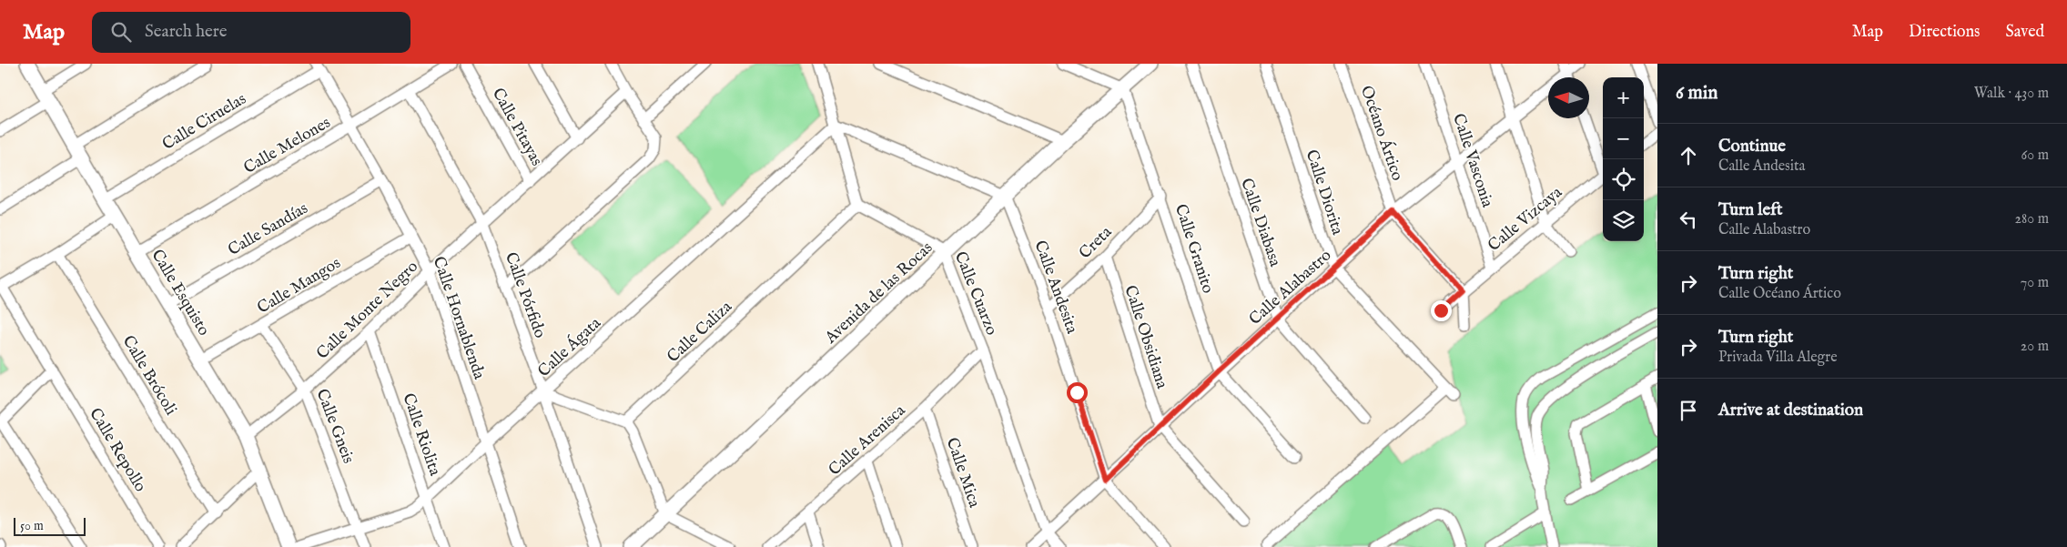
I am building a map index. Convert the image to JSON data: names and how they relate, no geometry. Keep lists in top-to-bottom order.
{
  "streets": {
    "street": [
      "Calle Ciruelas",
      "Calle Pitayas",
      "Océano Ártico",
      "Calle Melones",
      "Calle Vasconia",
      "Calle Diorita",
      "Calle Vizcaya",
      "Calle Diabasa",
      "Calle Sandías",
      "Creta",
      "Calle Granito",
      "Calle Mangos",
      "Calle Andesita",
      "Calle Alabastro",
      "Calle Esquisto",
      "Avenida de las Rocas",
      "Calle Cuarzo",
      "Calle Pórfido",
      "Calle Monte Negro",
      "Calle Hornablenda",
      "Calle Caliza",
      "Calle Obsidiana",
      "Calle Ágata",
      "Calle Brócoli",
      "Calle Gneis",
      "Calle Riolita",
      "Calle Arenisca",
      "Calle Repollo",
      "Calle Mica"
    ]
  },
  "crossings": [
    ["Calle Ciruelas", "Calle Esquisto"],
    ["Calle Ciruelas", "Calle Hornablenda"],
    ["Calle Pitayas", "Calle Monte Negro"],
    ["Océano Ártico", "Calle Alabastro"],
    ["Calle Melones", "Calle Esquisto"],
    ["Calle Melones", "Calle Pórfido"],
    ["Calle Melones", "Calle Hornablenda"],
    ["Calle Vasconia", "Calle Vizcaya"],
    ["Calle Vasconia", "Calle Alabastro"],
    ["Calle Diorita", "Calle Alabastro"],
    ["Calle Diabasa", "Calle Alabastro"],
    ["Calle Sandías", "Calle Esquisto"],
    ["Calle Sandías", "Calle Hornablenda"],
    ["Creta", "Calle Granito"],
    ["Creta", "Calle Andesita"],
    ["Creta", "Calle Obsidiana"],
    ["Calle Granito", "Calle Alabastro"],
    ["Calle Granito", "Avenida de las Rocas"],
    ["Calle Mangos", "Calle Esquisto"],
    ["Calle Mangos", "Calle Hornablenda"],
    ["Calle Mangos", "Calle Gneis"],
    ["Calle Andesita", "Calle Alabastro"],
    ["Calle Andesita", "Avenida de las Rocas"],
    ["Calle Alabastro", "Calle Cuarzo"],
    ["Calle Alabastro", "Calle Obsidiana"],
    ["Calle Esquisto", "Calle Monte Negro"],
    ["Avenida de las Rocas", "Calle Cuarzo"],
    ["Calle Cuarzo", "Calle Caliza"],
    ["Calle Cuarzo", "Calle Arenisca"],
    ["Calle Pórfido", "Calle Monte Negro"],
    ["Calle Pórfido", "Calle Ágata"],
    ["Calle Monte Negro", "Calle Hornablenda"],
    ["Calle Monte Negro", "Calle Gneis"],
    ["Calle Monte Negro", "Calle Riolita"],
    ["Calle Hornablenda", "Calle Ágata"],
    ["Calle Ágata", "Calle Gneis"],
    ["Calle Ágata", "Calle Riolita"],
    ["Calle Arenisca", "Calle Mica"]
  ],
  "scale_bar": "50 m",
  "north": "left",
  "page": {
    "header": "Map",
    "search": "Search here",
    "nav": ["Map", "Directions", "Saved"],
    "heading": ["6 min", "Walk · 430 m"],
    "map_buttons": ["+", "−"],
    "list": [
      ["Continue", "Calle Andesita", "60 m"],
      ["Turn left", "Calle Alabastro", "280 m"],
      ["Turn right", "Calle Océano Ártico", "70 m"],
      ["Turn right", "Privada Villa Alegre", "20 m"],
      "Arrive at destination"
    ],
    "scale": "50 m"
  }
}
